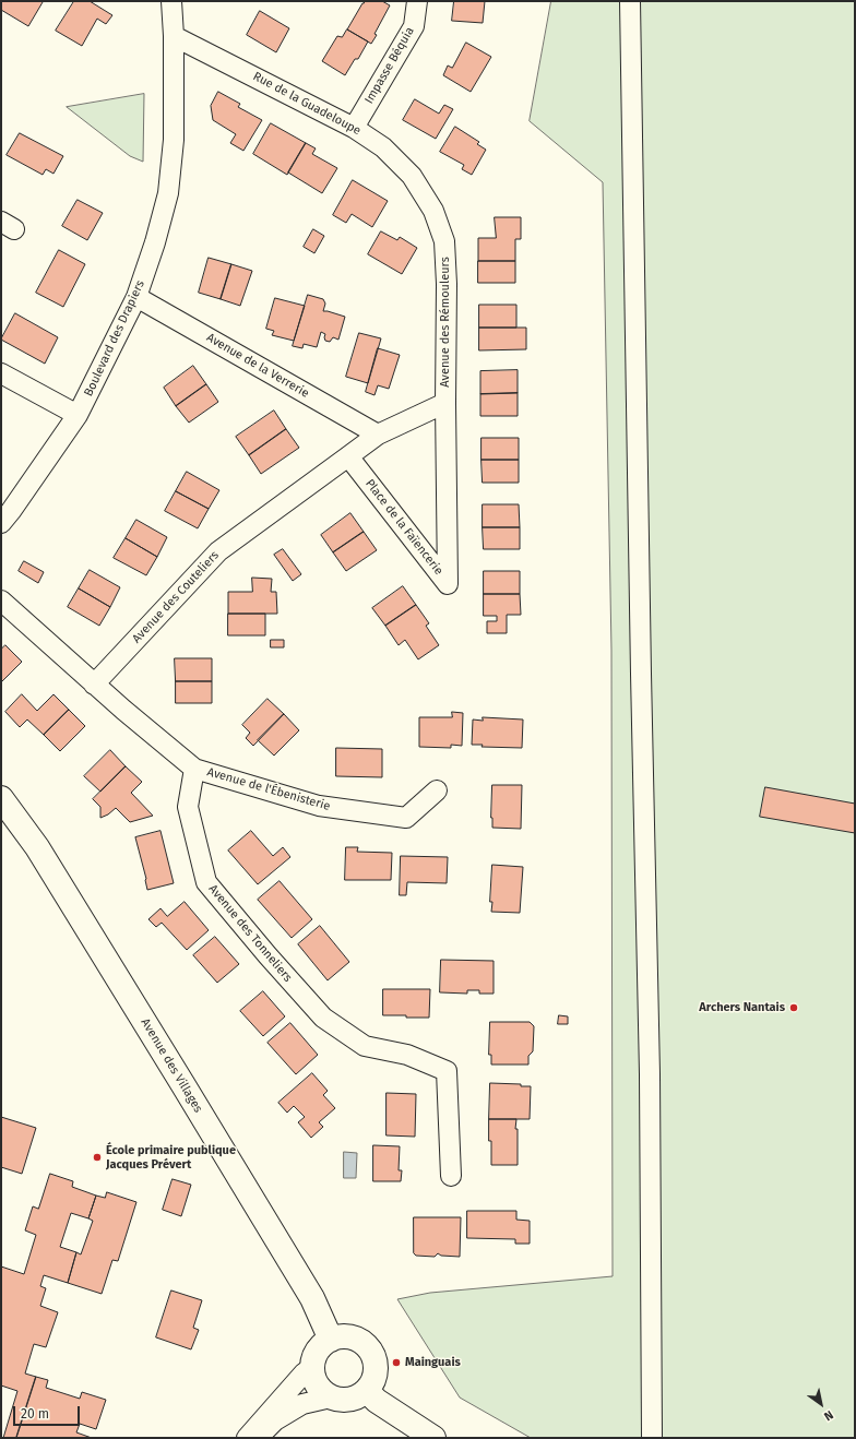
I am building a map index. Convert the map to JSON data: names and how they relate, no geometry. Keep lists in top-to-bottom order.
{
  "streets": {
    "street": [
      "Impasse Béquia",
      "Rue de la Guadeloupe",
      "Avenue des Rémouleurs",
      "Boulevard des Drapiers",
      "Avenue de la Verrerie",
      "Place de la Faïencerie",
      "Avenue des Couteliers",
      "Avenue de l'Ébenisterie",
      "Avenue des Tonneliers",
      "Avenue des Villages"
    ]
  },
  "crossings": [
    ["Impasse Béquia", "Rue de la Guadeloupe"],
    ["Rue de la Guadeloupe", "Avenue des Rémouleurs"],
    ["Rue de la Guadeloupe", "Boulevard des Drapiers"],
    ["Avenue des Rémouleurs", "Place de la Faïencerie"],
    ["Boulevard des Drapiers", "Avenue de la Verrerie"],
    ["Place de la Faïencerie", "Avenue des Couteliers"],
    ["Avenue de l'Ébenisterie", "Avenue des Tonneliers"]
  ],
  "places": ["Archers Nantais", "École primaire publique Jacques Prévert", "Mainguais"],
  "scale_bar": "20 m",
  "north": "bottom right"
}
